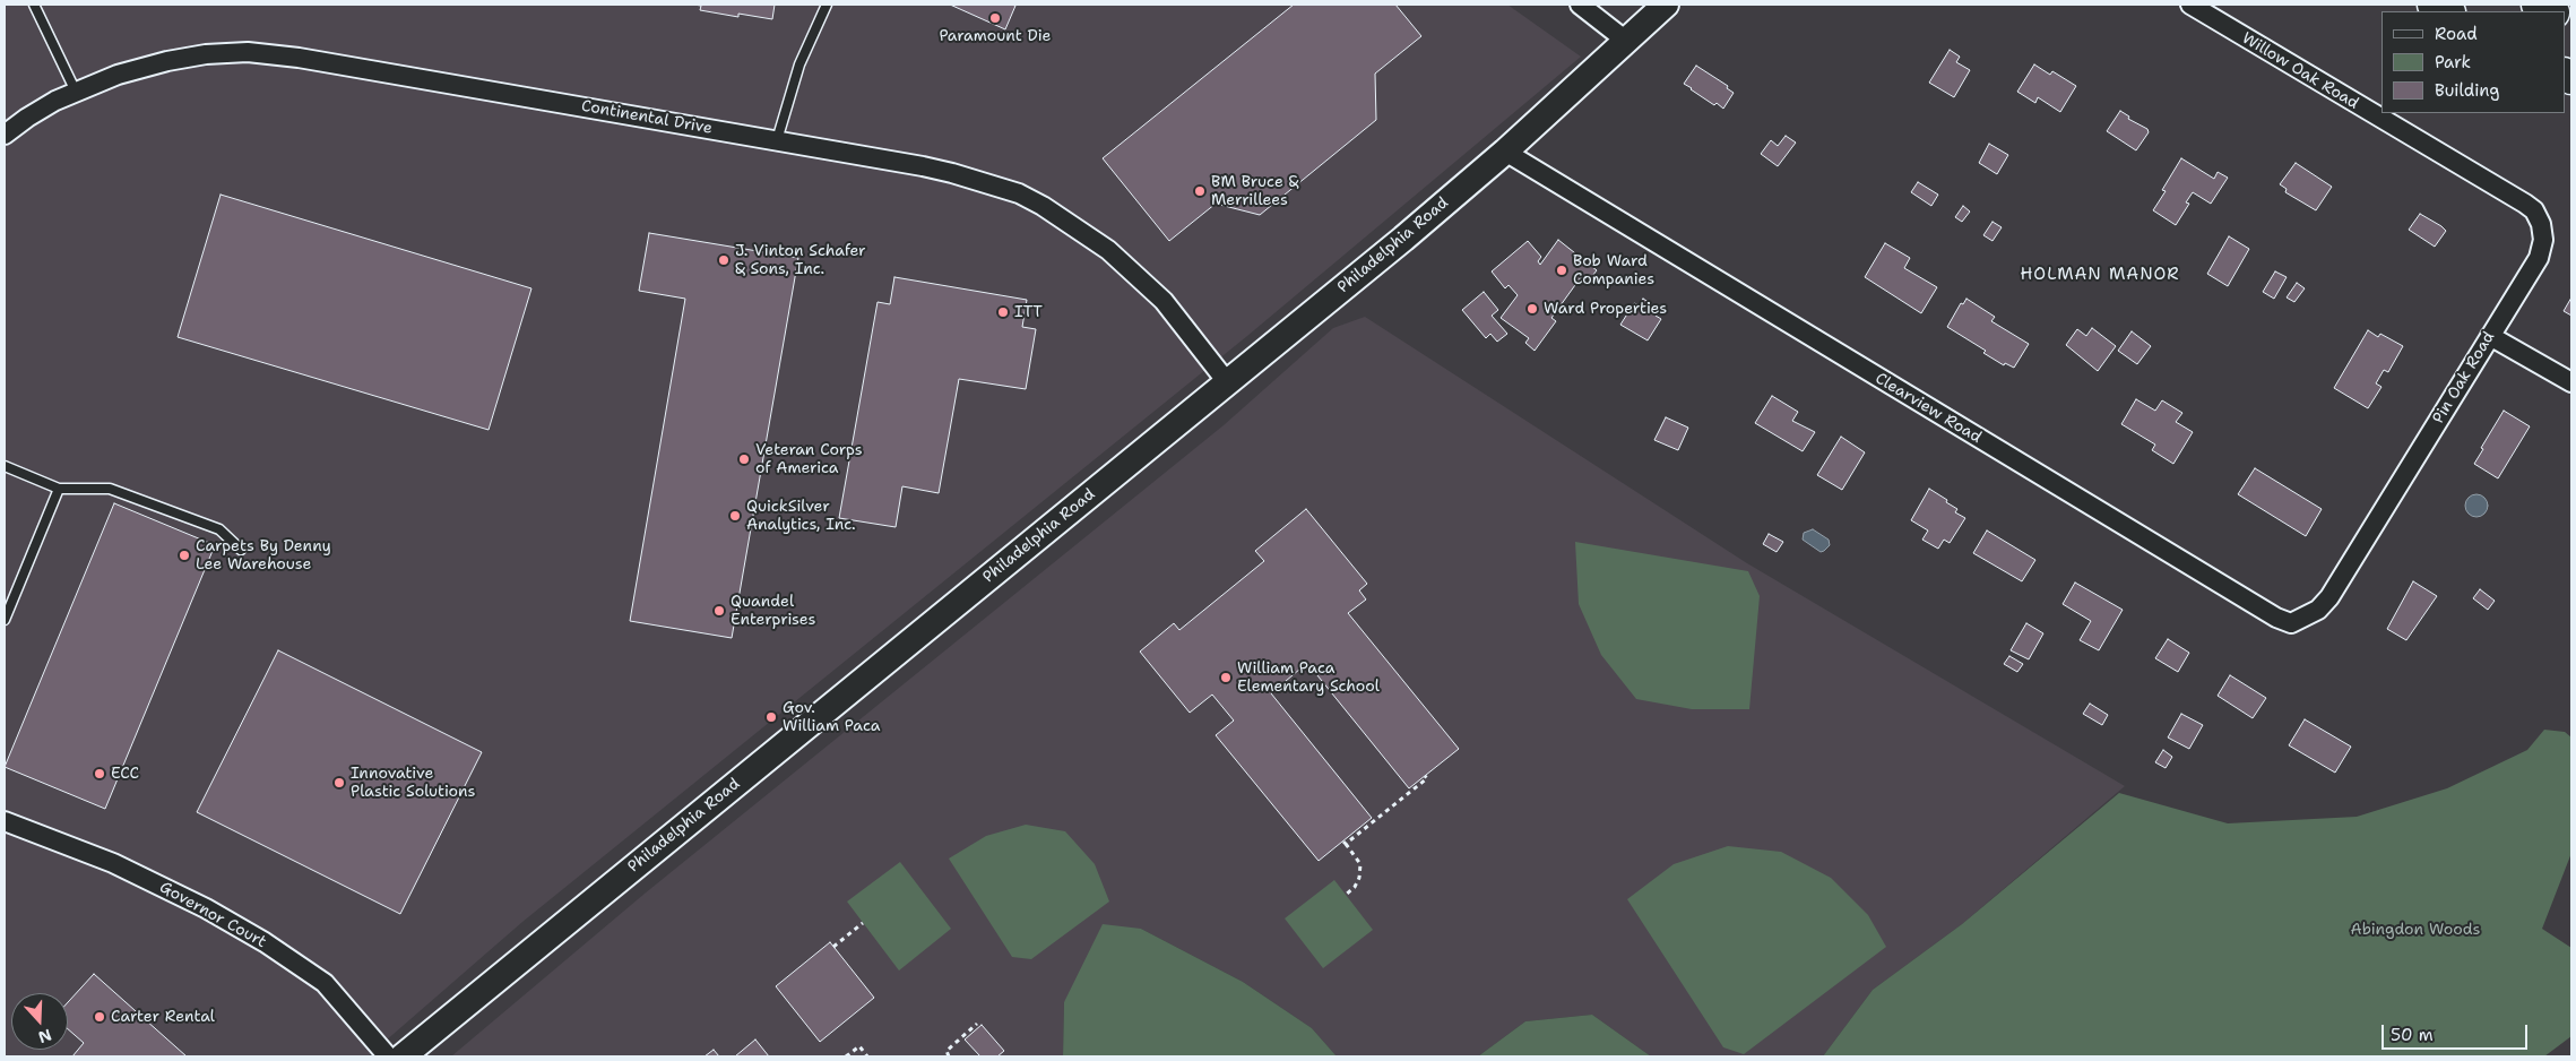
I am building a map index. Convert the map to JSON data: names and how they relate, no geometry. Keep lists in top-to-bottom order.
{
  "streets": {
    "main road": ["Philadelphia Road"],
    "street": [
      "Willow Oak Road",
      "Continental Drive",
      "Pin Oak Road",
      "Clearview Road",
      "Governor Court"
    ]
  },
  "crossings": [
    ["Willow Oak Road", "Pin Oak Road"],
    ["Continental Drive", "Philadelphia Road"],
    ["Philadelphia Road", "Clearview Road"],
    ["Pin Oak Road", "Clearview Road"]
  ],
  "districts": ["HOLMAN MANOR"],
  "parks": ["Abingdon Woods"],
  "places": [
    "Paramount Die",
    "BM Bruce & Merrillees",
    "J. Vinton Schafer & Sons, Inc.",
    "Bob Ward Companies",
    "Ward Properties",
    "ITT",
    "Veteran Corps of America",
    "QuickSilver Analytics, Inc.",
    "Carpets By Denny Lee Warehouse",
    "Quandel Enterprises",
    "William Paca Elementary School",
    "Gov. William Paca",
    "ECC",
    "Innovative Plastic Solutions",
    "Carter Rental"
  ],
  "legend": ["Road", "Park", "Building"],
  "scale_bar": "50 m",
  "north": "bottom"
}
